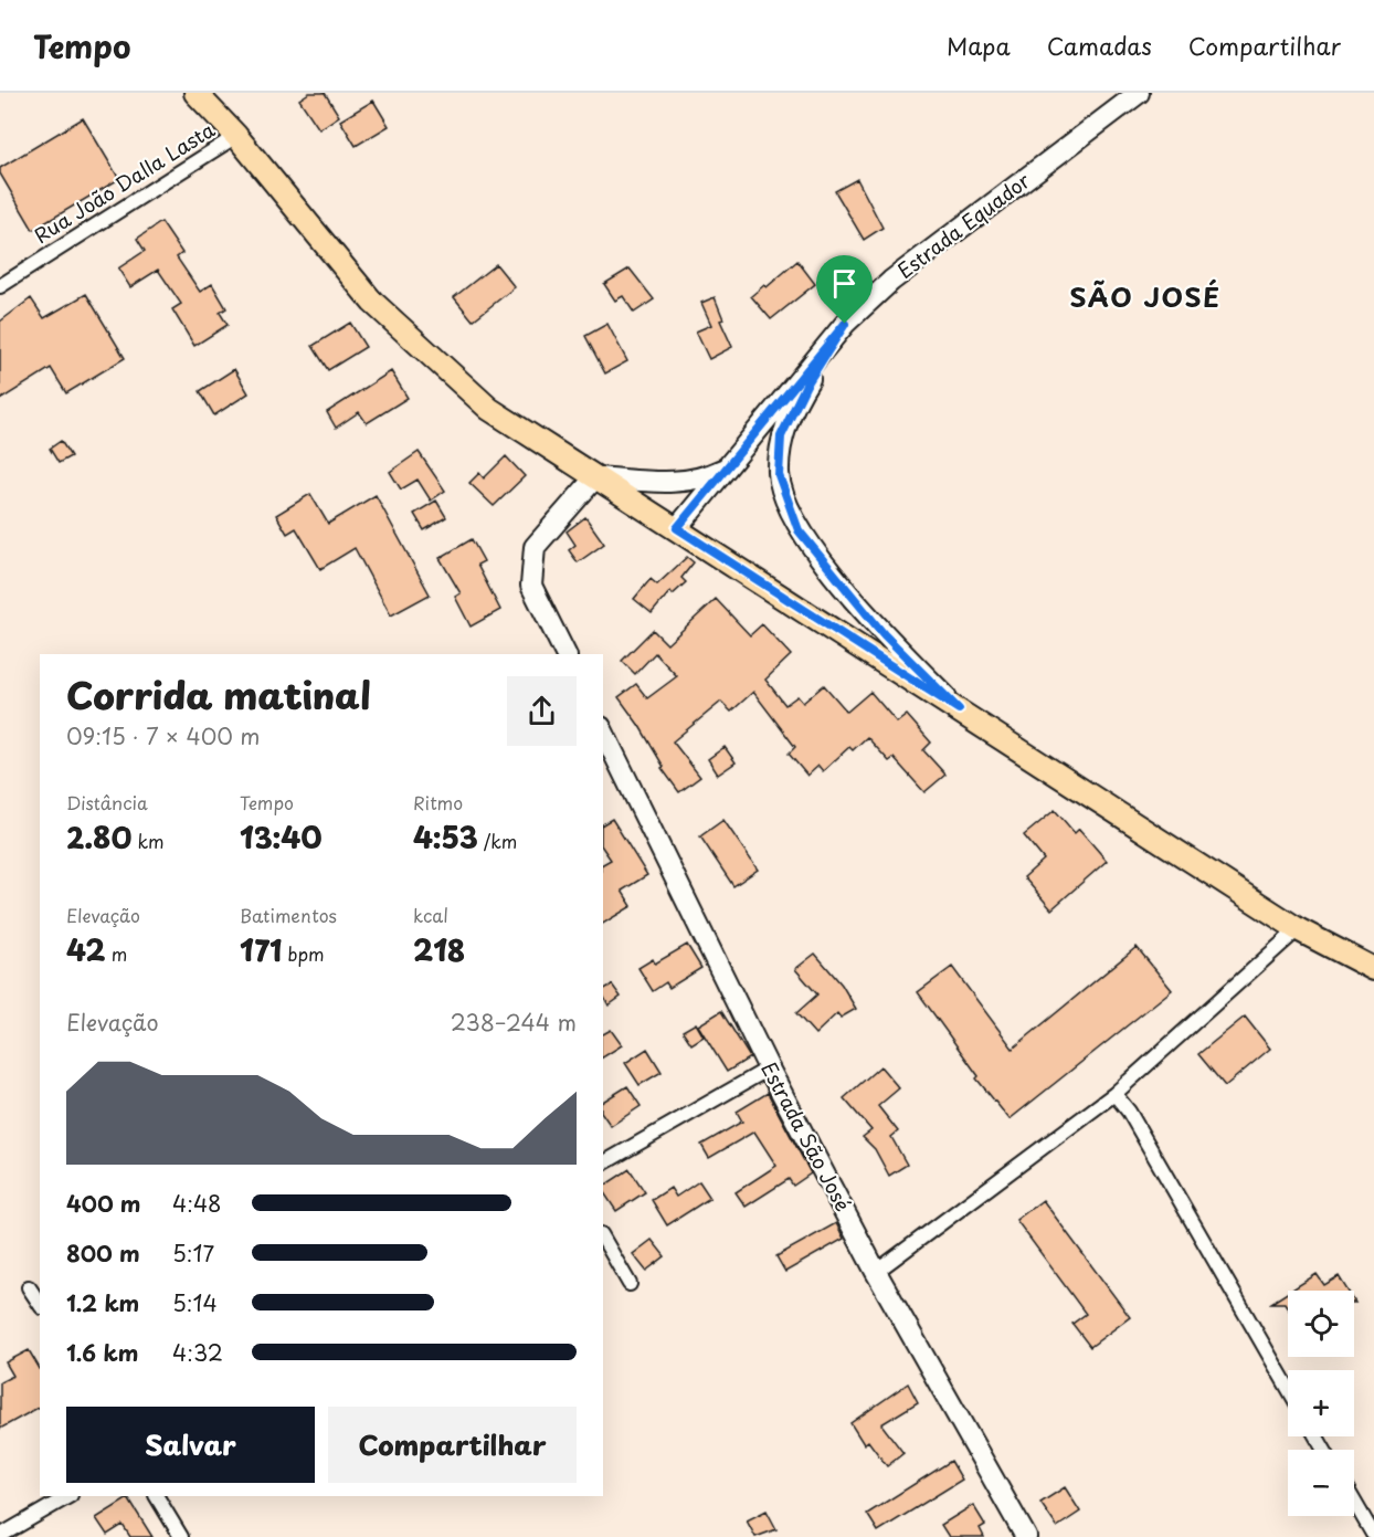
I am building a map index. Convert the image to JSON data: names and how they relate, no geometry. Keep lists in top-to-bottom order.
{
  "streets": {
    "street": ["Rua João Dalla Lasta", "Estrada Equador", "Estrada São José"]
  },
  "districts": ["SÃO JOSÉ"],
  "page": {
    "header": "Tempo",
    "nav": ["Mapa", "Camadas", "Compartilhar"],
    "heading": ["Corrida matinal", "09:15 · 7 × 400 m"],
    "stats": [
      ["Distância", "2.80 km"],
      ["Tempo", "13:40"],
      ["Ritmo", "4:53 /km"],
      ["Elevação", "42 m"],
      ["Batimentos", "171 bpm"],
      ["kcal", "218"]
    ],
    "chart": ["Elevação", "238–244 m"],
    "list": [
      {
        "name": "400 m",
        "note": "4:48"
      },
      {
        "name": "800 m",
        "note": "5:17"
      },
      {
        "name": "1.2 km",
        "note": "5:14"
      },
      {
        "name": "1.6 km",
        "note": "4:32"
      }
    ],
    "map_buttons": ["+", "−"],
    "buttons": ["Salvar", "Compartilhar"]
  }
}
